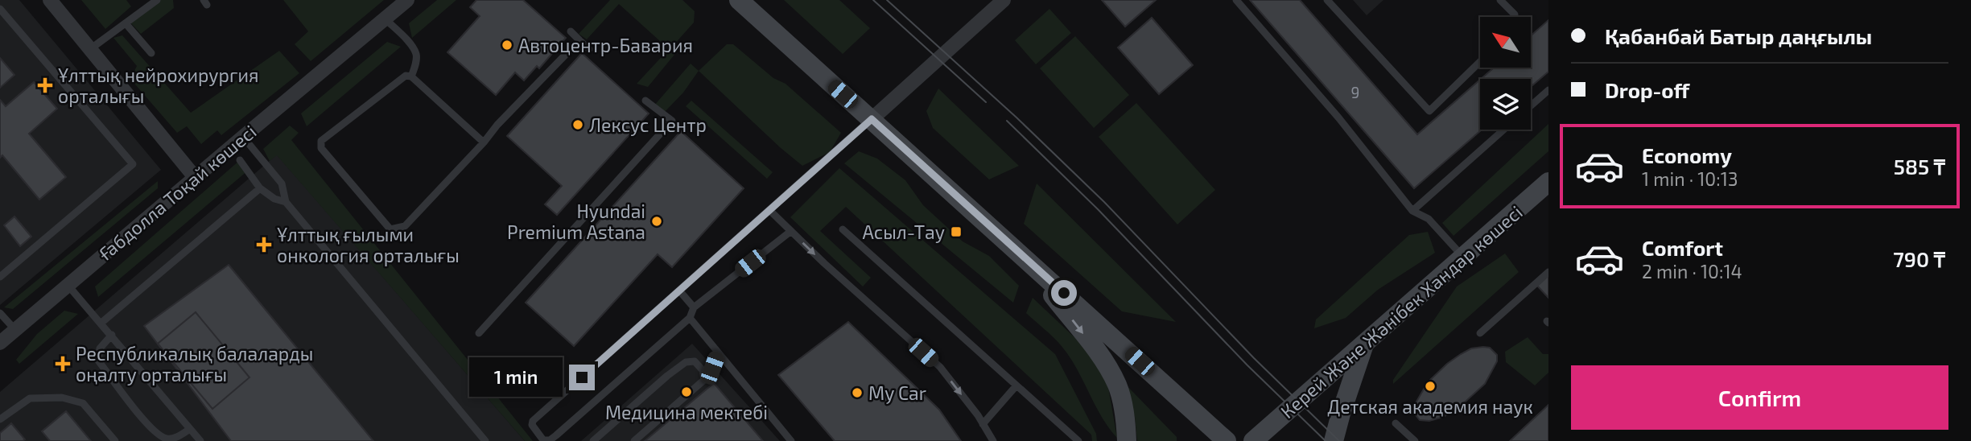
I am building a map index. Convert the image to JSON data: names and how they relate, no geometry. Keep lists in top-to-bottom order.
{
  "streets": {
    "main road": ["Керей Және Жәнібек Хандар көшесі"],
    "street": ["Ғабдолла Тоқай көшесі"]
  },
  "places": {
    "other": [
      "Автоцентр-Бавария",
      "Лексус Центр",
      "Hyundai Premium Astana",
      "Детская академия наук",
      "Медицина мектебі",
      "My Car"
    ],
    "health": ["Ұлттық нейрохирургия орталығы", "Ұлттық ғылыми онкология орталығы", "Республикалық балаларды оңалту орталығы"],
    "transit": ["Асыл-Тау"]
  },
  "house_numbers": ["9"],
  "north": "top left",
  "page": {
    "banner": ["Қабанбай Батыр даңғылы", "Drop-off"],
    "list": [
      {
        "name": "Economy",
        "note": "1 min · 10:13",
        "value": "585 ₸"
      },
      {
        "name": "Comfort",
        "note": "2 min · 10:14",
        "value": "790 ₸"
      }
    ],
    "buttons": "Confirm",
    "bubble": "1 min"
  }
}
